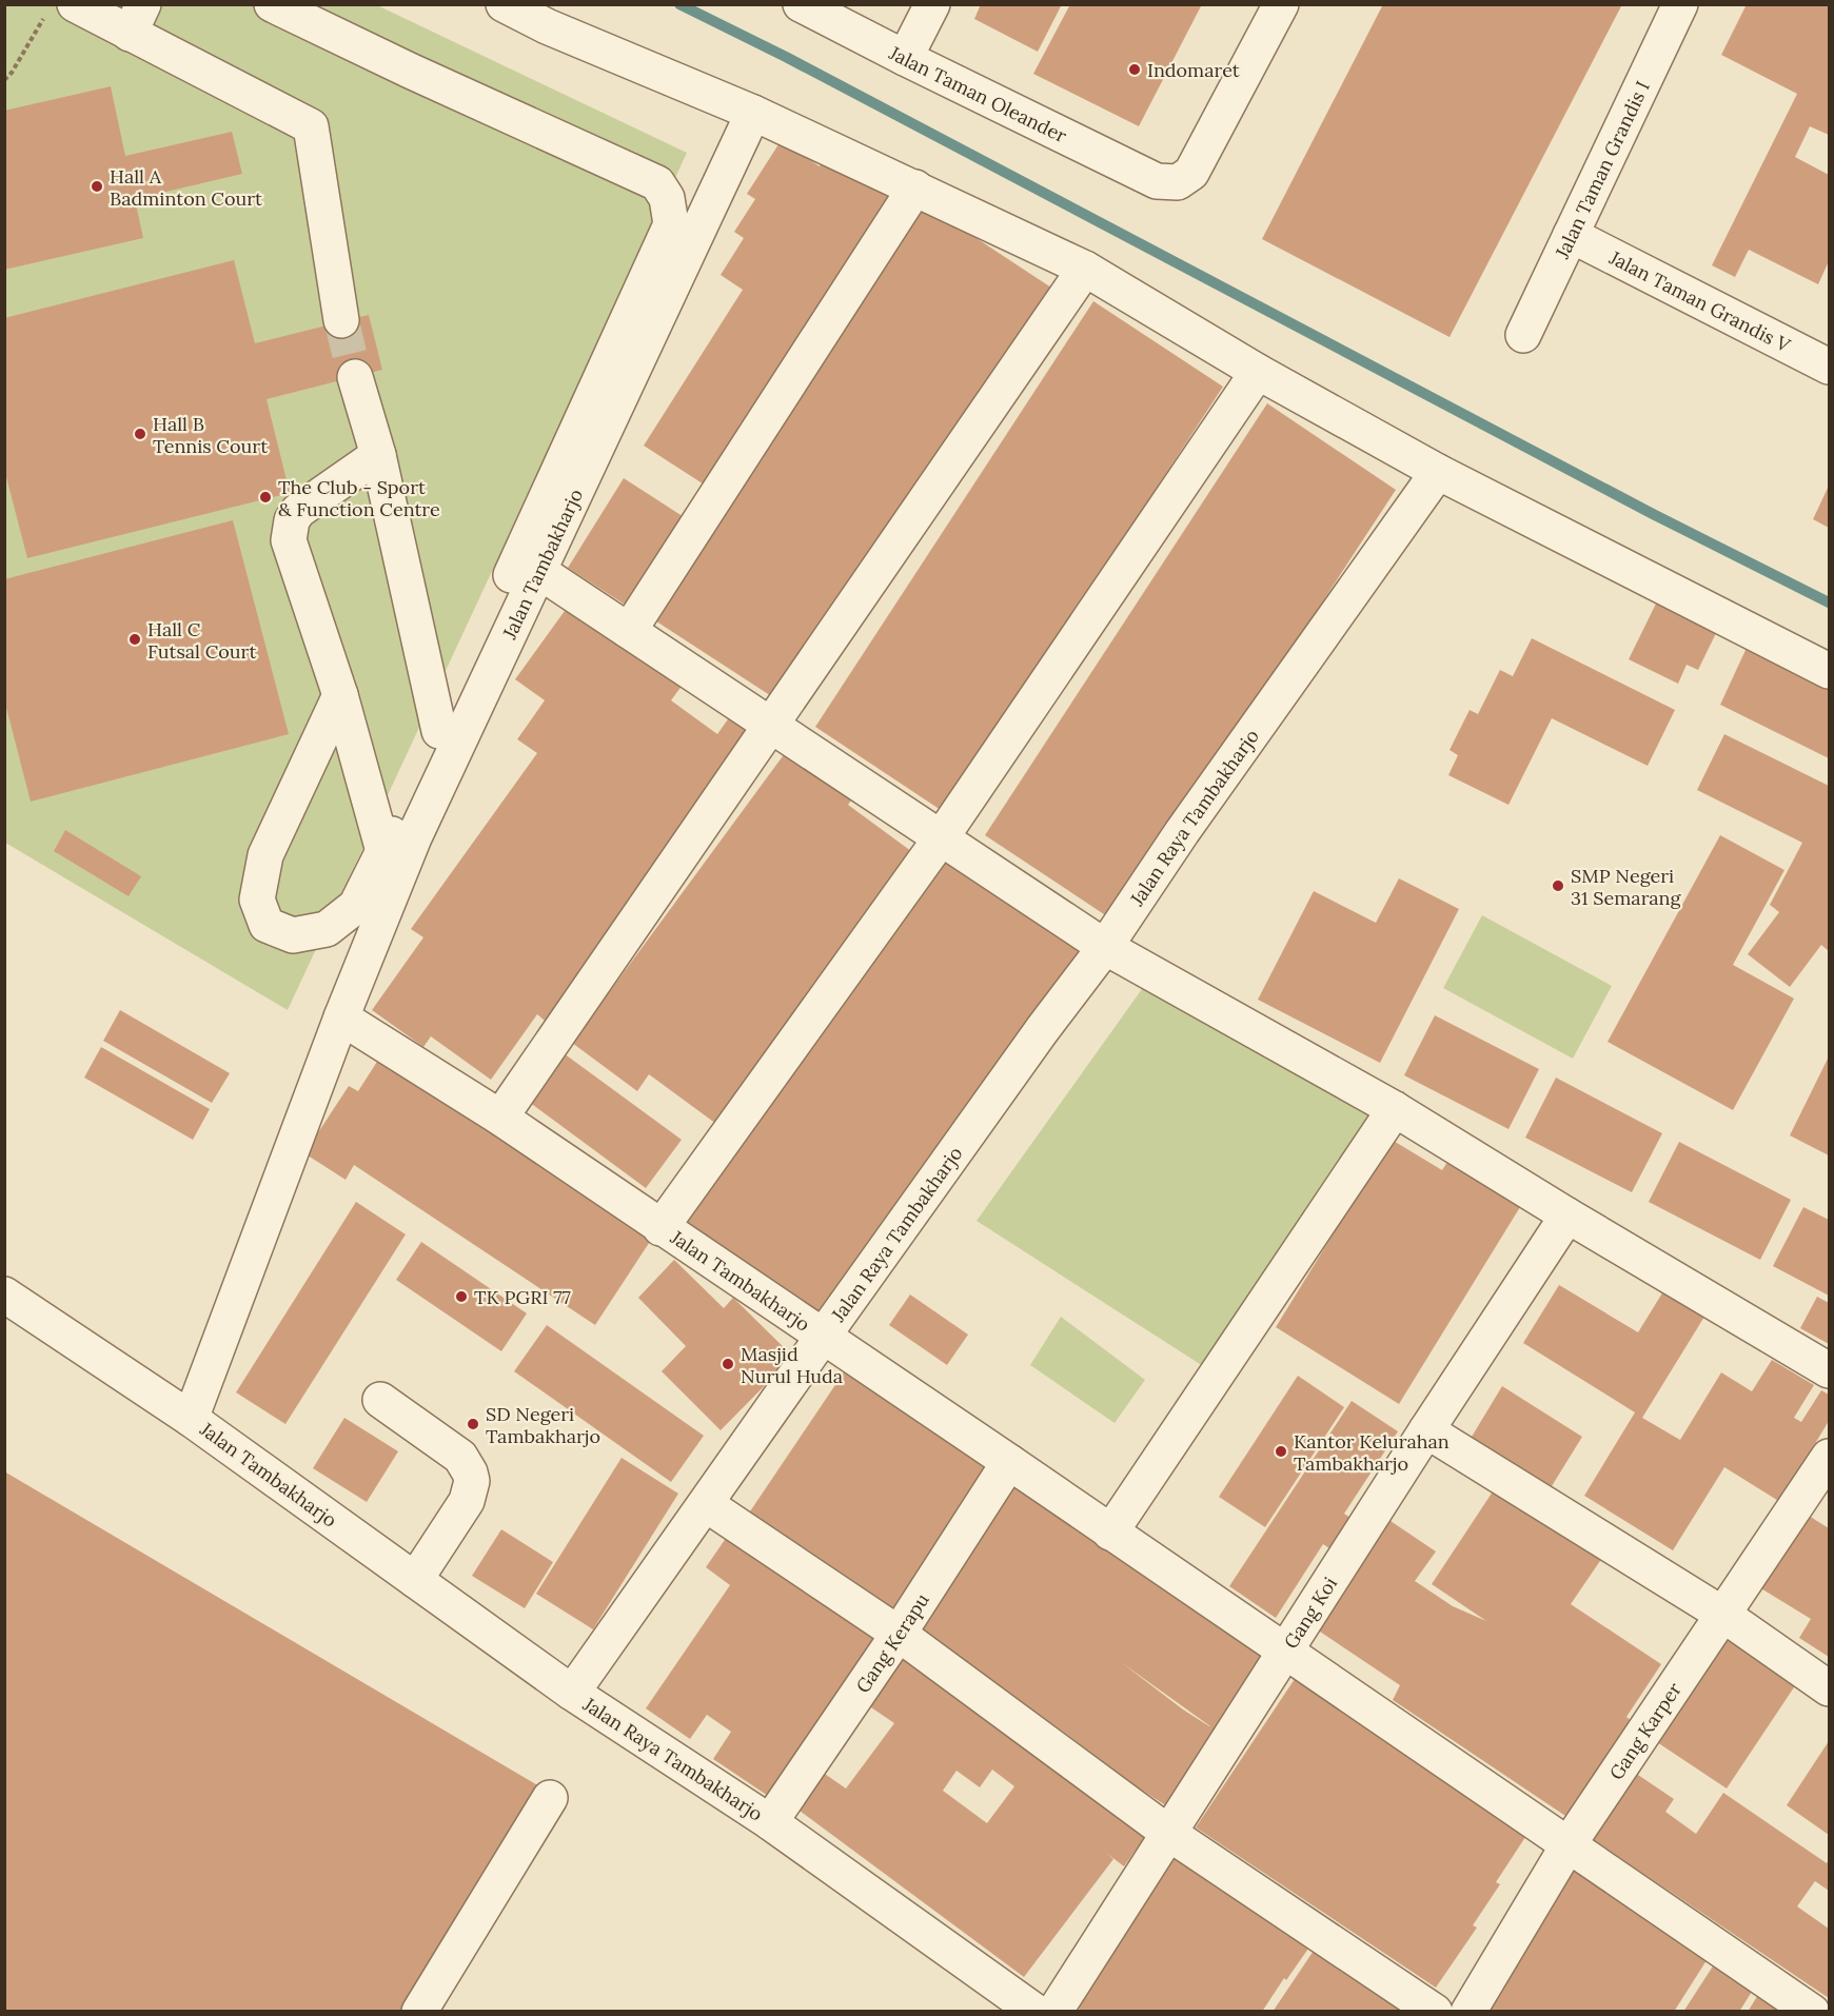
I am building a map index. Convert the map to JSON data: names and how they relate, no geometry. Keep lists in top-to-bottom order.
{
  "streets": {
    "street": [
      "Jalan Taman Oleander",
      "Jalan Taman Grandis I",
      "Jalan Taman Grandis V",
      "Jalan Tambakharjo",
      "Jalan Raya Tambakharjo",
      "Gang Koi",
      "Gang Kerapu",
      "Gang Karper"
    ]
  },
  "crossings": [
    ["Jalan Taman Grandis I", "Jalan Taman Grandis V"],
    ["Jalan Tambakharjo", "Jalan Raya Tambakharjo"],
    ["Jalan Tambakharjo", "Gang Koi"],
    ["Jalan Tambakharjo", "Gang Kerapu"],
    ["Jalan Tambakharjo", "Gang Karper"],
    ["Jalan Raya Tambakharjo", "Gang Kerapu"]
  ],
  "places": [
    "Indomaret",
    "Hall A Badminton Court",
    "Hall B Tennis Court",
    "The Club - Sport & Function Centre",
    "Hall C Futsal Court",
    "SMP Negeri 31 Semarang",
    "TK PGRI 77",
    "Masjid Nurul Huda",
    "SD Negeri Tambakharjo",
    "Kantor Kelurahan Tambakharjo"
  ]
}
